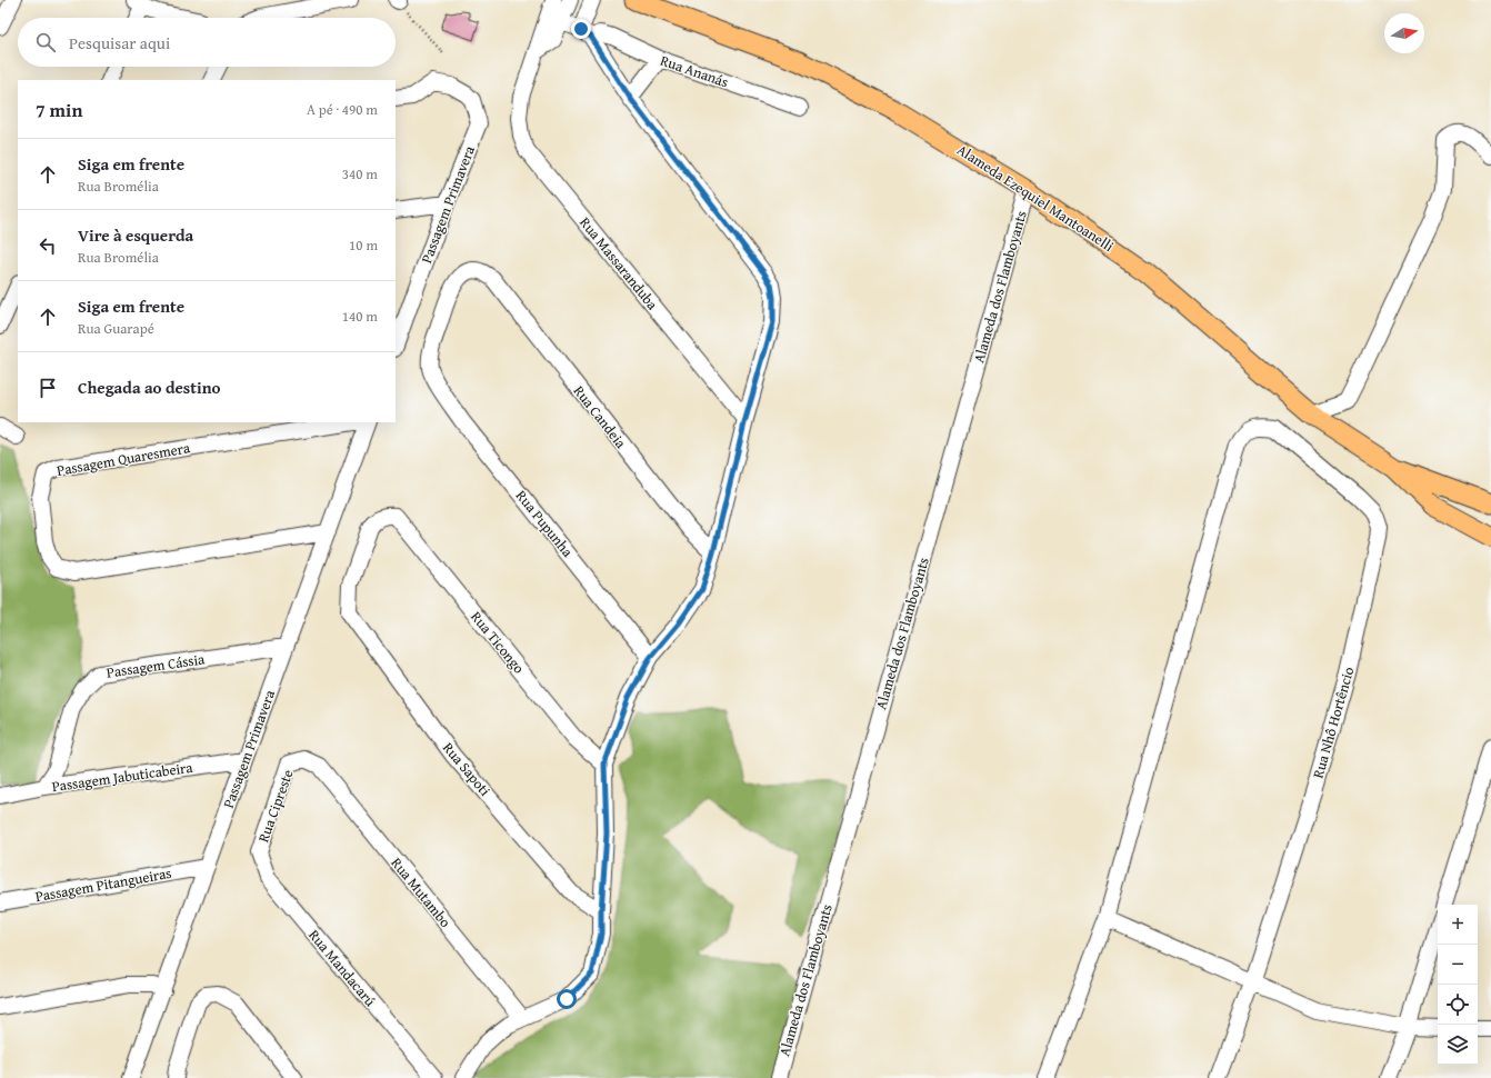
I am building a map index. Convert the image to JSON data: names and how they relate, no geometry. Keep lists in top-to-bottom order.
{
  "streets": {
    "main road": ["Alameda Ezequiel Mantoanelli"],
    "street": [
      "Rua Ananás",
      "Passagem Primavera",
      "Rua Massaranduba",
      "Alameda dos Flamboyants",
      "Rua Candeia",
      "Passagem Quaresmera",
      "Rua Pupunha",
      "Rua Ticongo",
      "Passagem Cássia",
      "Rua Nhô Hortêncio",
      "Rua Sapoti",
      "Passagem Jabuticabeira",
      "Rua Cipreste",
      "Passagem Pitangueiras",
      "Rua Mutambo",
      "Rua Mandacarú"
    ]
  },
  "crossings": [
    ["Rua Ananás", "Rua Massaranduba"],
    ["Alameda Ezequiel Mantoanelli", "Alameda dos Flamboyants"],
    ["Passagem Primavera", "Passagem Quaresmera"],
    ["Passagem Primavera", "Passagem Cássia"],
    ["Passagem Primavera", "Passagem Jabuticabeira"],
    ["Passagem Primavera", "Passagem Pitangueiras"],
    ["Rua Candeia", "Rua Pupunha"],
    ["Rua Ticongo", "Rua Sapoti"],
    ["Passagem Cássia", "Passagem Jabuticabeira"],
    ["Rua Cipreste", "Rua Mutambo"],
    ["Rua Cipreste", "Rua Mandacarú"]
  ],
  "north": "right",
  "page": {
    "search": "Pesquisar aqui",
    "heading": ["7 min", "A pé · 490 m"],
    "list": [
      ["Siga em frente", "Rua Bromélia", "340 m"],
      ["Vire à esquerda", "Rua Bromélia", "10 m"],
      ["Siga em frente", "Rua Guarapé", "140 m"],
      "Chegada ao destino"
    ],
    "map_buttons": ["+", "−"]
  }
}
